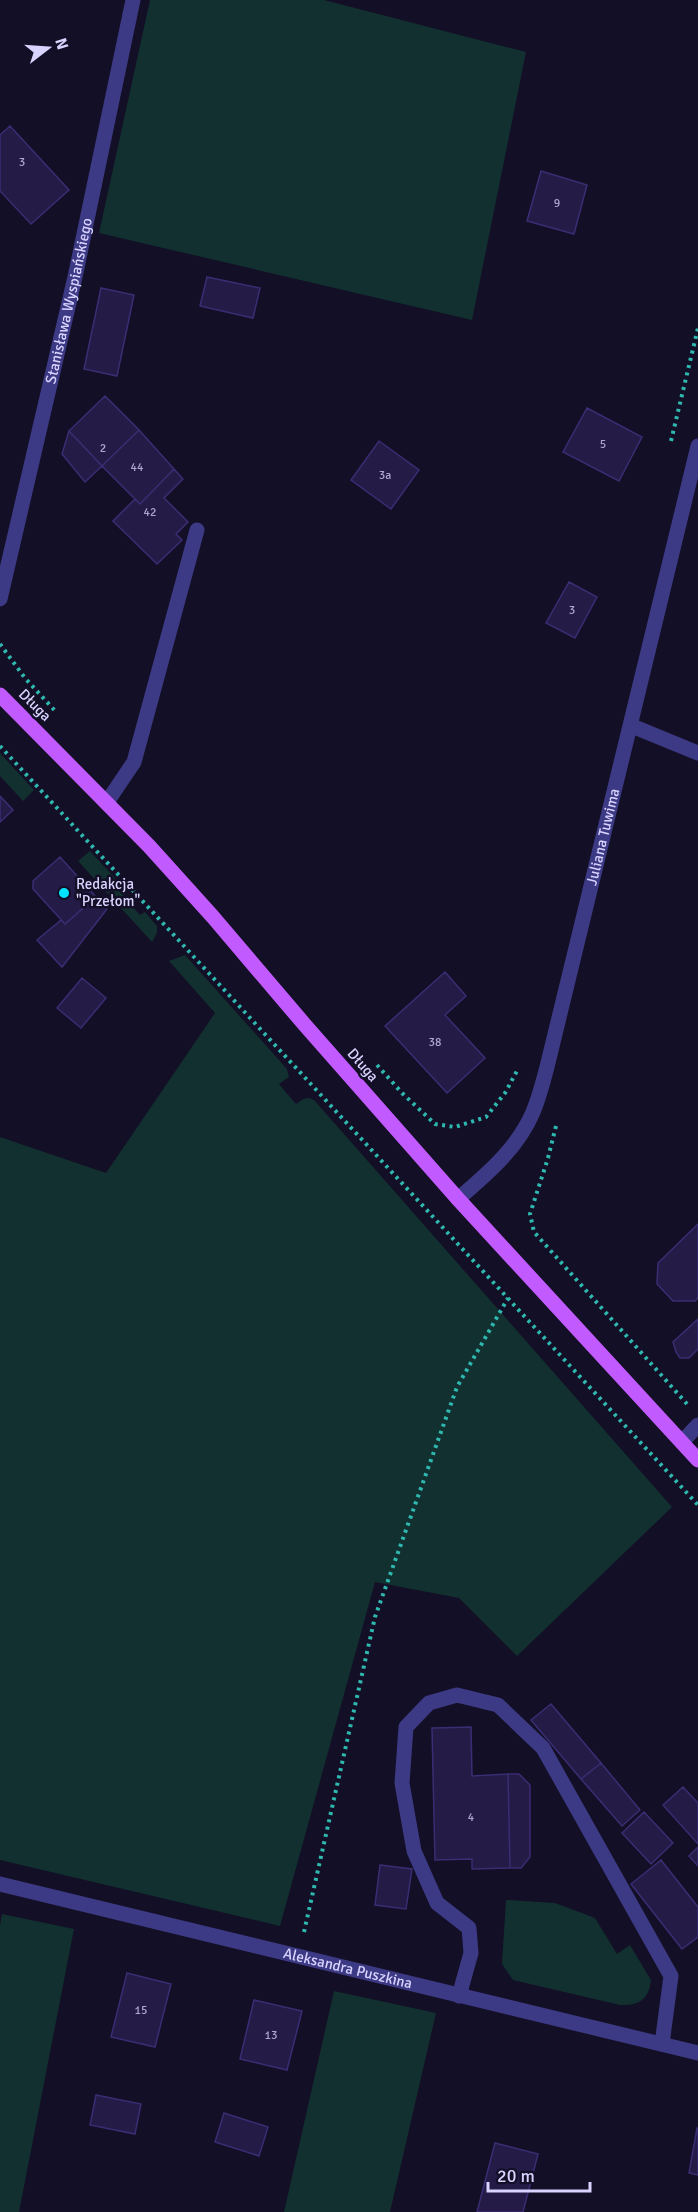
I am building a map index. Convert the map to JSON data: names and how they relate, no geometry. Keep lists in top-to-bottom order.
{
  "streets": {
    "main road": ["Długa"],
    "street": ["Stanisława Wyspiańskiego", "Juliana Tuwima", "Aleksandra Puszkina"]
  },
  "crossings": [
    ["Długa", "Juliana Tuwima"]
  ],
  "places": ["Redakcja \"Przełom\""],
  "house_numbers": [
    "3",
    "9",
    "5",
    "2",
    "44",
    "3a",
    "42",
    "3",
    "38",
    "4",
    "15",
    "13"
  ],
  "scale_bar": "20 m",
  "north": "right"
}
